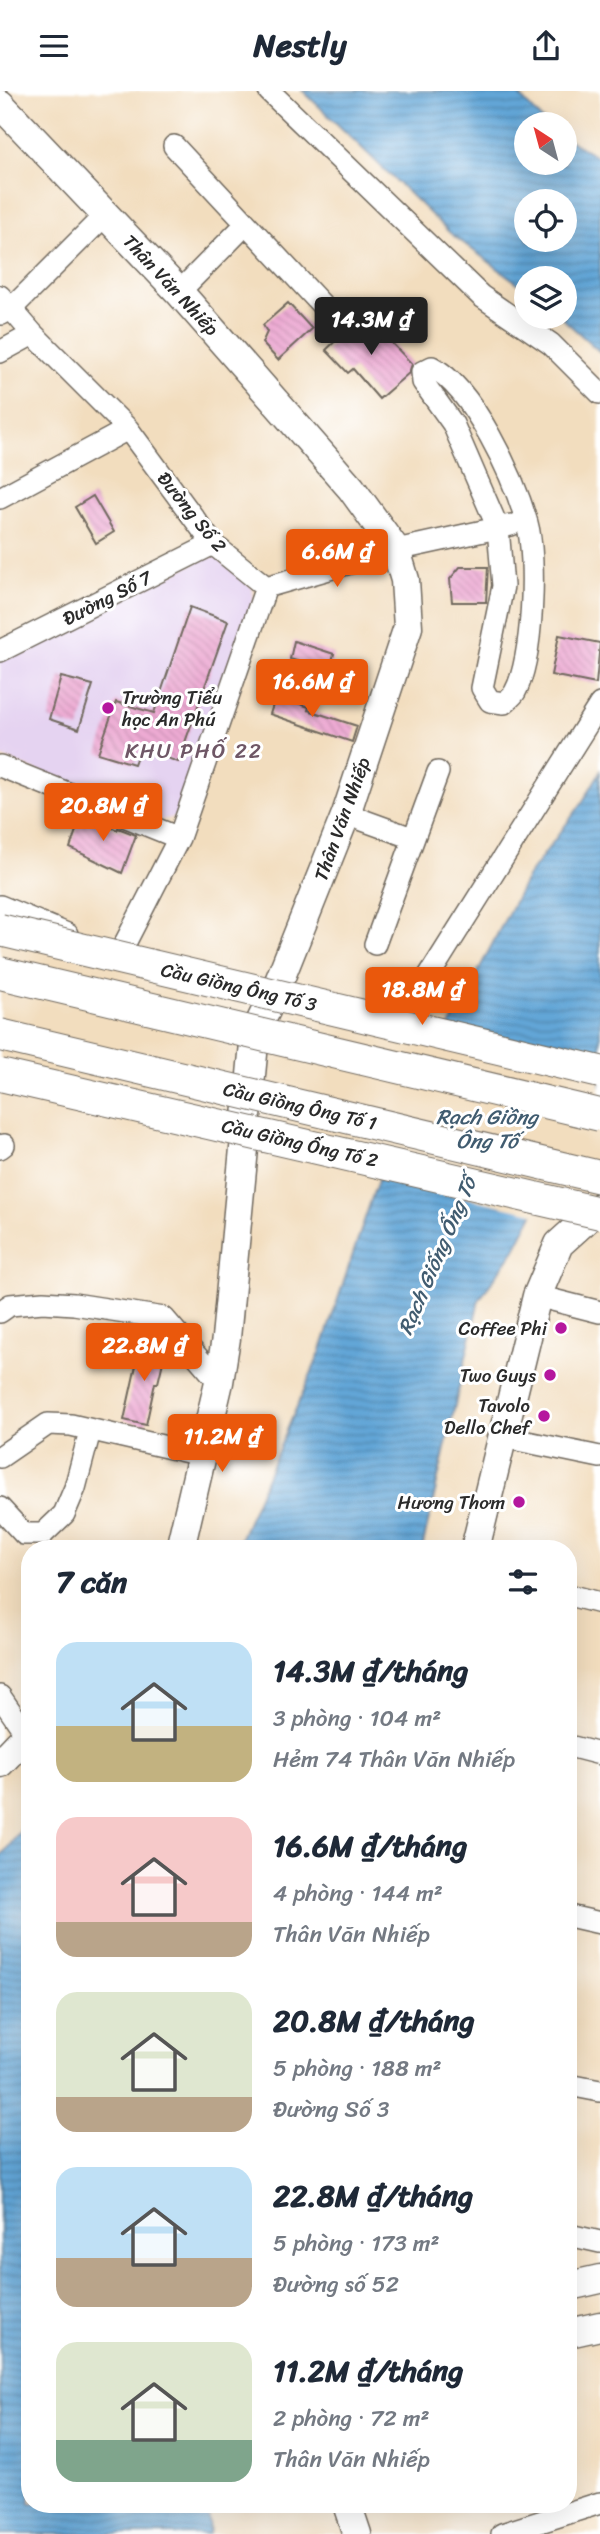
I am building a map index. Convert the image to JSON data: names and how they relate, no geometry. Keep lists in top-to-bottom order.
{
  "streets": {
    "main road": ["Cầu Giồng Ông Tố 3", "Cầu Giồng Ông Tố 1", "Cầu Giồng Ống Tố 2"],
    "street": ["Thân Văn Nhiếp", "Đường Số 2", "Đường Số 7"]
  },
  "crossings": [
    ["Đường Số 2", "Đường Số 7"]
  ],
  "districts": ["KHU PHỐ 22"],
  "water": ["Rạch Giồng Ông Tố", "Rạch Giống Ống Tố"],
  "places": [
    "Trường Tiểu học An Phú",
    "Coffee Phi",
    "Two Guys",
    "Tavolo Dello Chef",
    "Hương Thơm"
  ],
  "north": "top left",
  "page": {
    "header": "Nestly",
    "price": [
      "14.3M ₫",
      "6.6M ₫",
      "16.6M ₫",
      "20.8M ₫",
      "18.8M ₫",
      "22.8M ₫",
      "11.2M ₫"
    ],
    "heading": "7 căn",
    "list": [
      {
        "name": "14.3M ₫/tháng",
        "note": "3 phòng · 104 m² · Hẻm 74 Thân Văn Nhiếp"
      },
      {
        "name": "16.6M ₫/tháng",
        "note": "4 phòng · 144 m² · Thân Văn Nhiếp"
      },
      {
        "name": "20.8M ₫/tháng",
        "note": "5 phòng · 188 m² · Đường Số 3"
      },
      {
        "name": "22.8M ₫/tháng",
        "note": "5 phòng · 173 m² · Đường số 52"
      },
      {
        "name": "11.2M ₫/tháng",
        "note": "2 phòng · 72 m² · Thân Văn Nhiếp"
      }
    ]
  }
}
